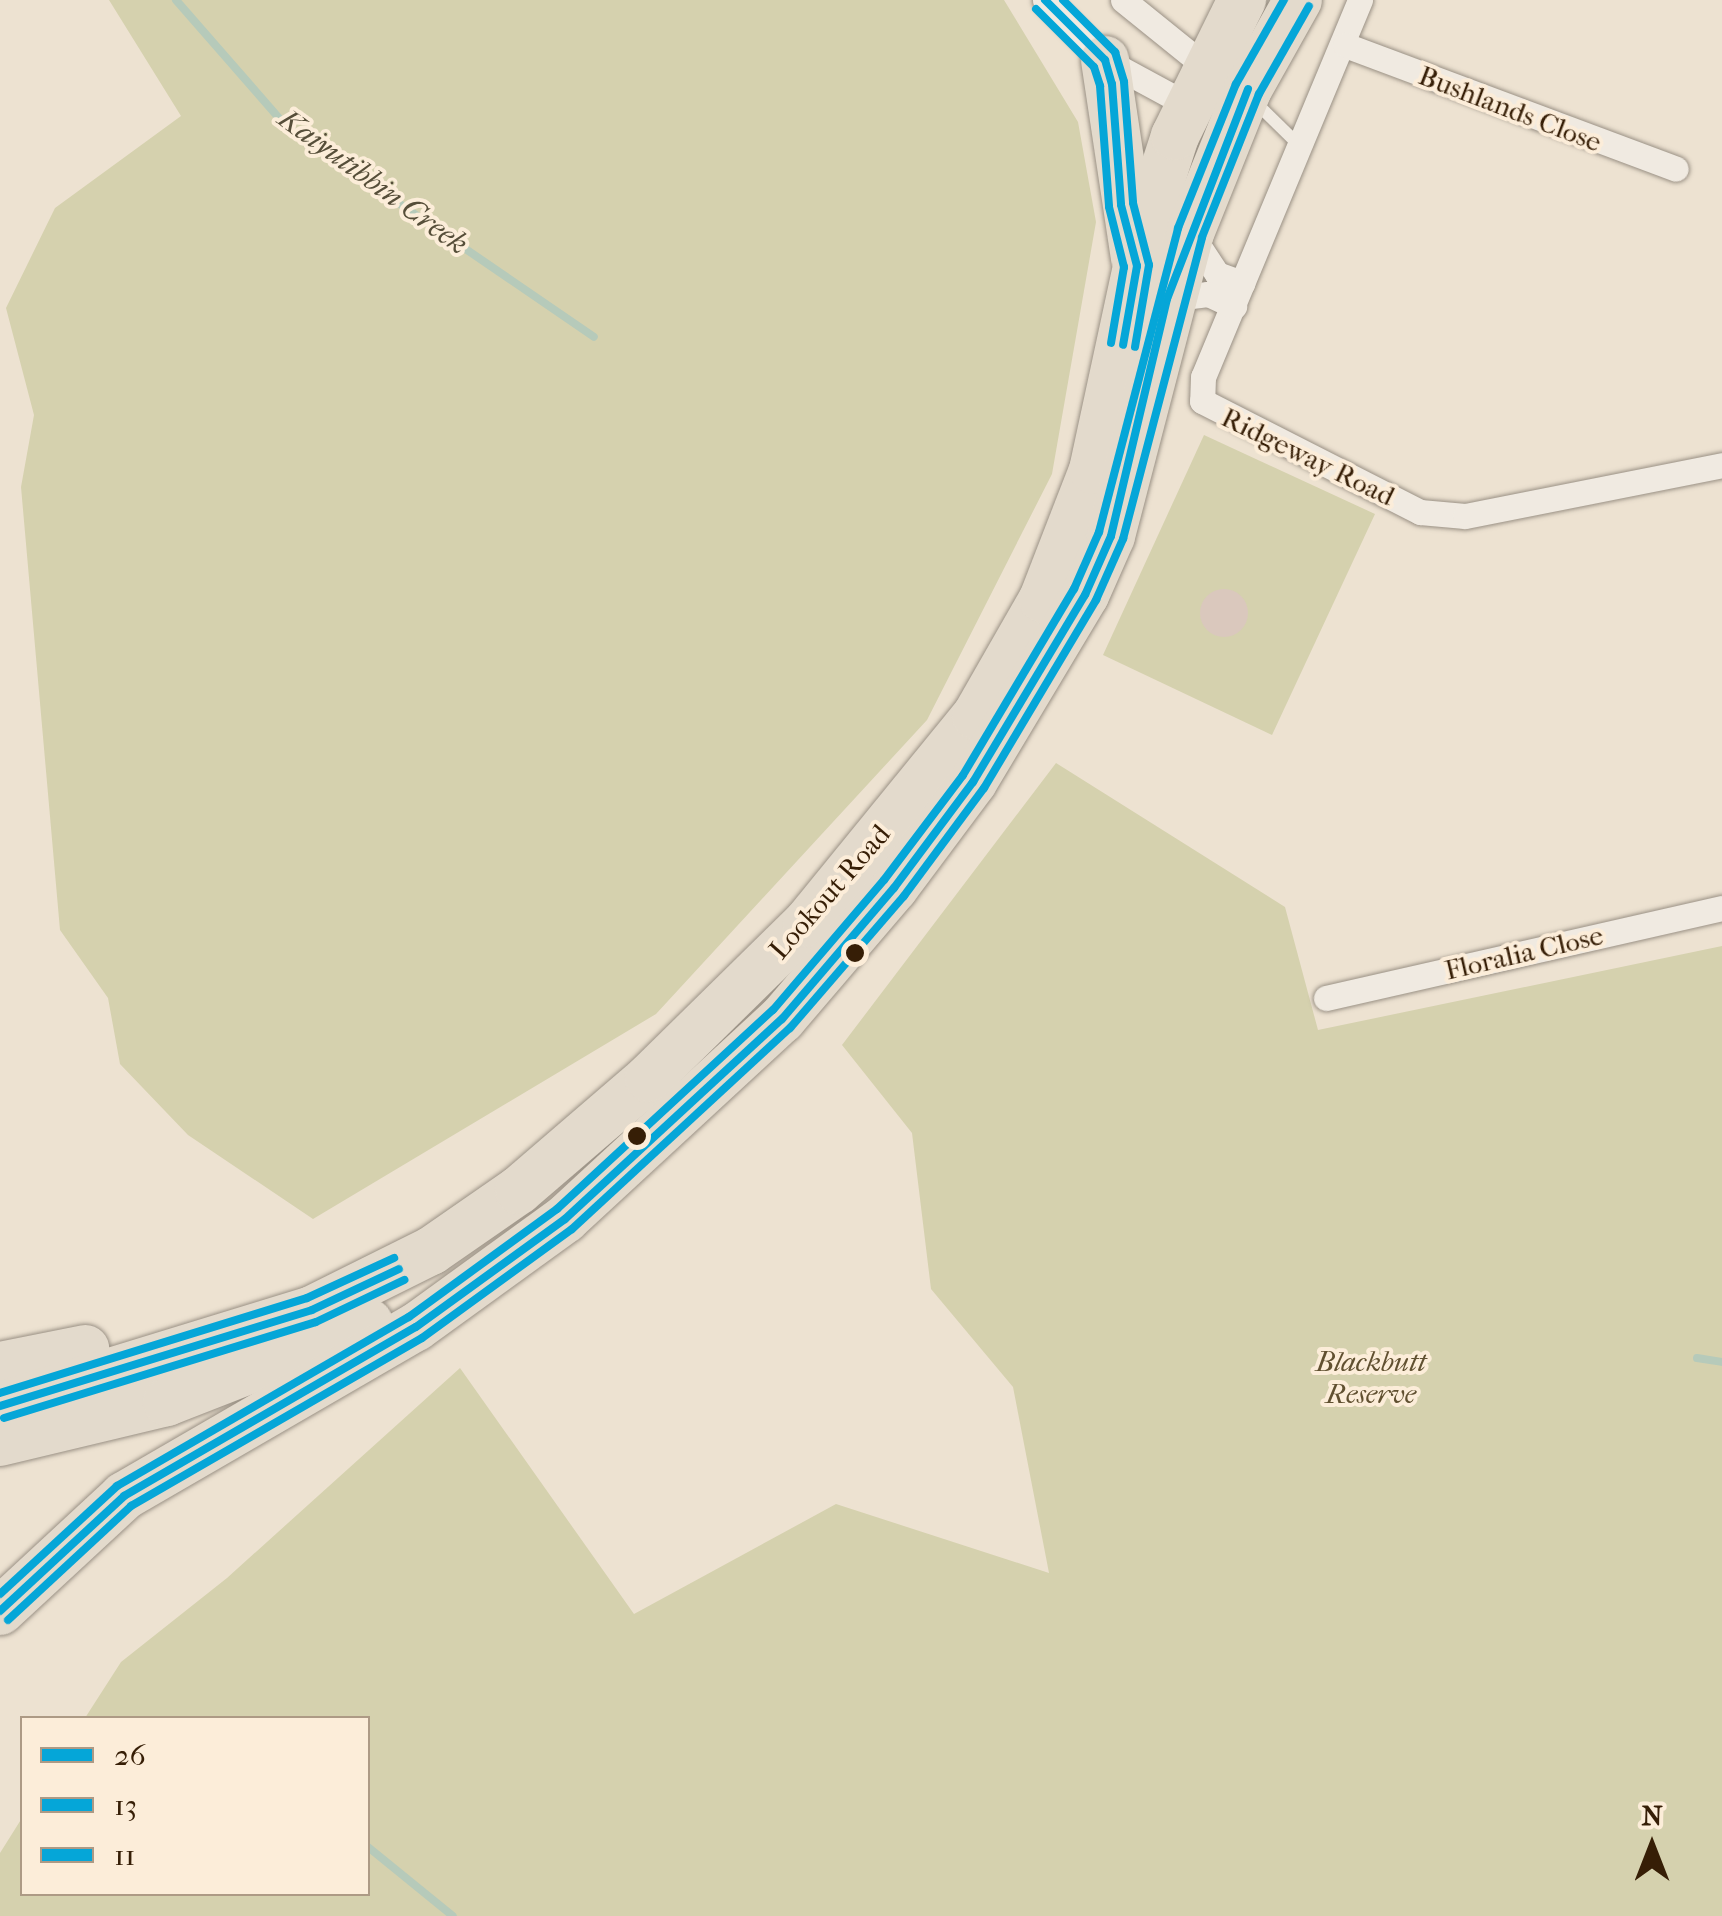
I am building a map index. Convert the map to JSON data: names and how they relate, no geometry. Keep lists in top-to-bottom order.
{
  "streets": {
    "highway": ["Lookout Road"],
    "street": ["Bushlands Close", "Ridgeway Road", "Floralia Close"]
  },
  "crossings": [
    ["Bushlands Close", "Ridgeway Road"]
  ],
  "water": ["Kaiyutibbin Creek"],
  "parks": ["Blackbutt Reserve"],
  "lines": ["transit line 26", "transit line 11", "transit line 13"],
  "legend": ["26", "13", "11"],
  "north": "top"
}
